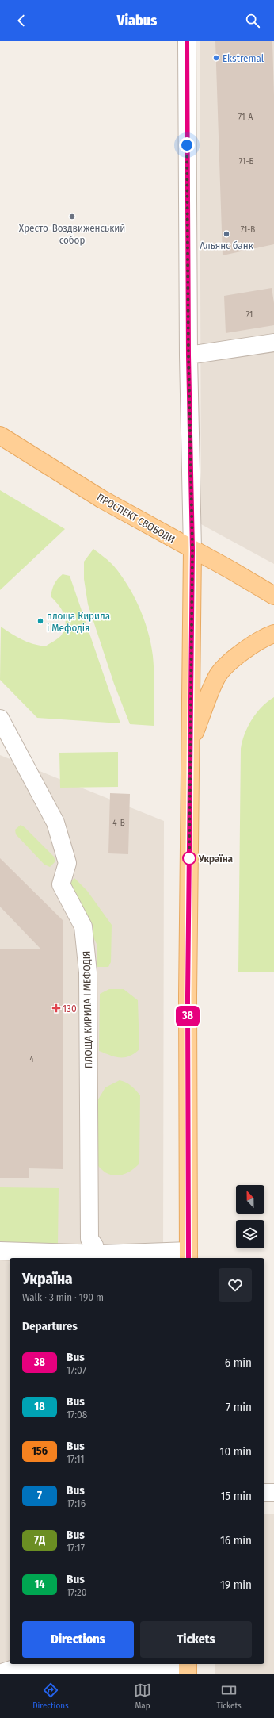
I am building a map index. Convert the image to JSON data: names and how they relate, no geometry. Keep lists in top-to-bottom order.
{
  "streets": {
    "main road": ["ПРОСПЕКТ СВОБОДИ"],
    "street": ["ПЛОЩА КИРИЛА І МЕФОДІЯ"]
  },
  "places": {
    "other": [
      "Ekstremal",
      "Хресто-Воздвиженський собор",
      "Альянс банк",
      "площа Кирила і Мефодія",
      "Україна"
    ],
    "health": ["130"]
  },
  "lines": ["bus line 38"],
  "house_numbers": [
    "71-А",
    "71-Б",
    "71-В",
    "71",
    "4-В",
    "4"
  ],
  "north": "top",
  "page": {
    "header": "Viabus",
    "on_map": "38",
    "heading": [
      ["Україна", "Walk · 3 min · 190 m"],
      "Departures"
    ],
    "list": [
      {
        "mark": "38",
        "name": "Bus",
        "note": "17:07",
        "value": "6 min"
      },
      {
        "mark": "18",
        "name": "Bus",
        "note": "17:08",
        "value": "7 min"
      },
      {
        "mark": "156",
        "name": "Bus",
        "note": "17:11",
        "value": "10 min"
      },
      {
        "mark": "7",
        "name": "Bus",
        "note": "17:16",
        "value": "15 min"
      },
      {
        "mark": "7Д",
        "name": "Bus",
        "note": "17:17",
        "value": "16 min"
      },
      {
        "mark": "14",
        "name": "Bus",
        "note": "17:20",
        "value": "19 min"
      }
    ],
    "buttons": ["Directions", "Tickets"],
    "tabs": ["Directions", "Map", "Tickets"]
  }
}
